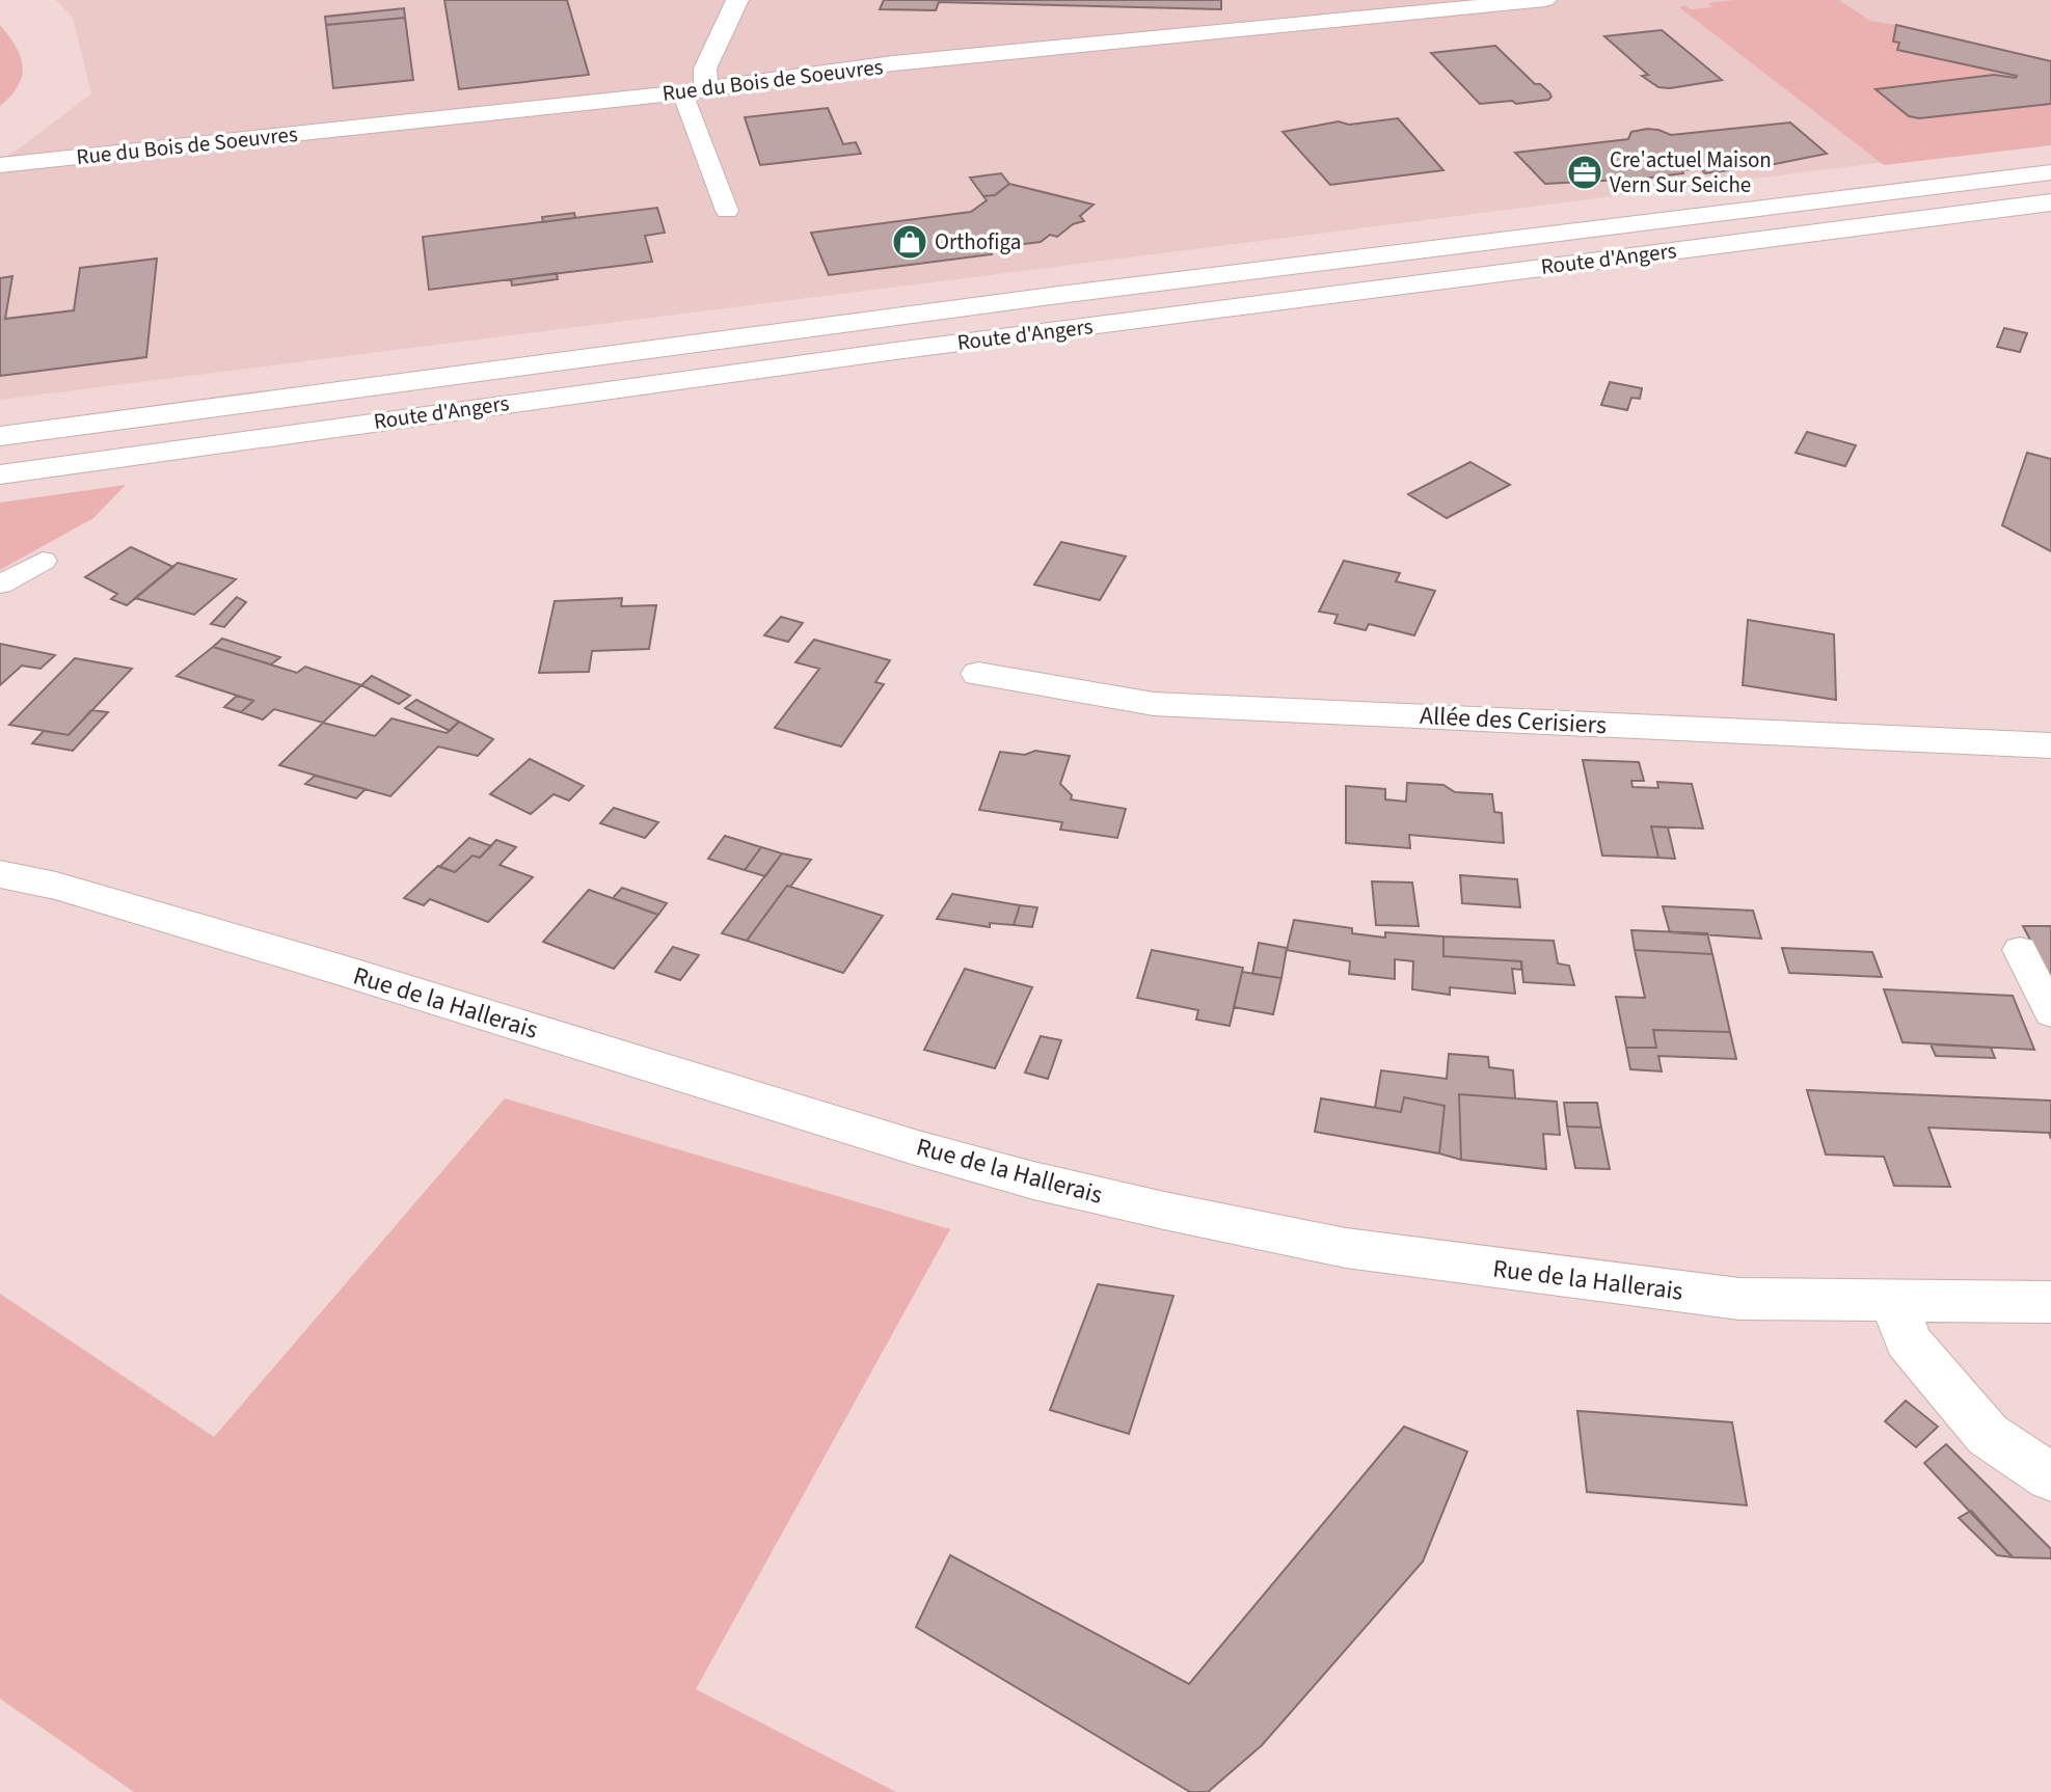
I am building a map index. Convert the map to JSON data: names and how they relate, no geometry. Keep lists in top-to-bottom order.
{
  "streets": {
    "main road": [
      "Rue du Bois de Soeuvres",
      "Route d'Angers",
      "Allée des Cerisiers",
      "Rue de la Hallerais"
    ]
  },
  "places": {
    "office": ["Cre'actuel Maison Vern Sur Seiche"],
    "shop": ["Orthofiga"]
  }
}
